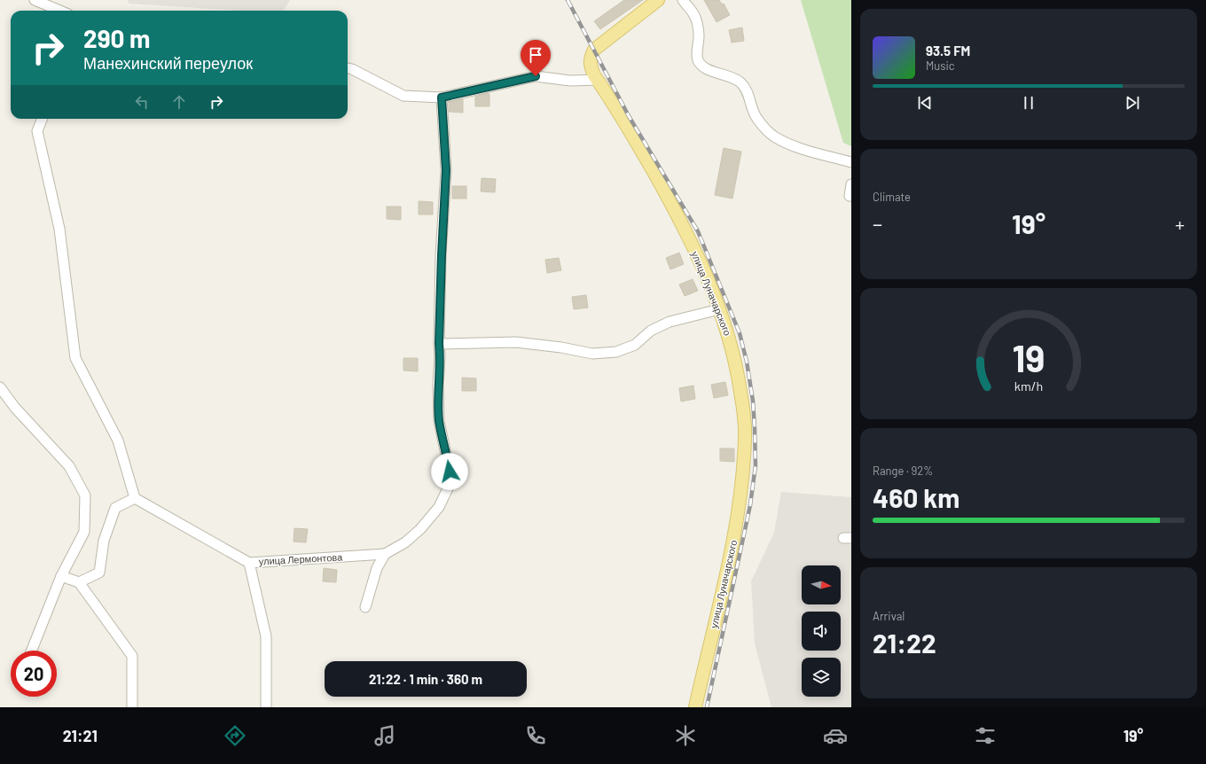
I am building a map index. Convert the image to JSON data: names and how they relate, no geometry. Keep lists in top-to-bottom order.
{
  "streets": {
    "main road": ["улица Луначарского"],
    "street": ["улица Лермонтова"]
  },
  "north": "right",
  "page": {
    "turn": ["290 m", "Манехинский переулок"],
    "song": ["93.5 FM", "Music"],
    "tile": [
      "Climate",
      ["Range · 92%", "460 km"],
      ["Arrival", "21:22"]
    ],
    "heat": ["−", "19°", "+"],
    "limit": "20",
    "trip": "21:22 · 1 min · 360 m",
    "tabs": ["21:21", "19°"],
    "gauge": ["19", "km/h"]
  }
}
